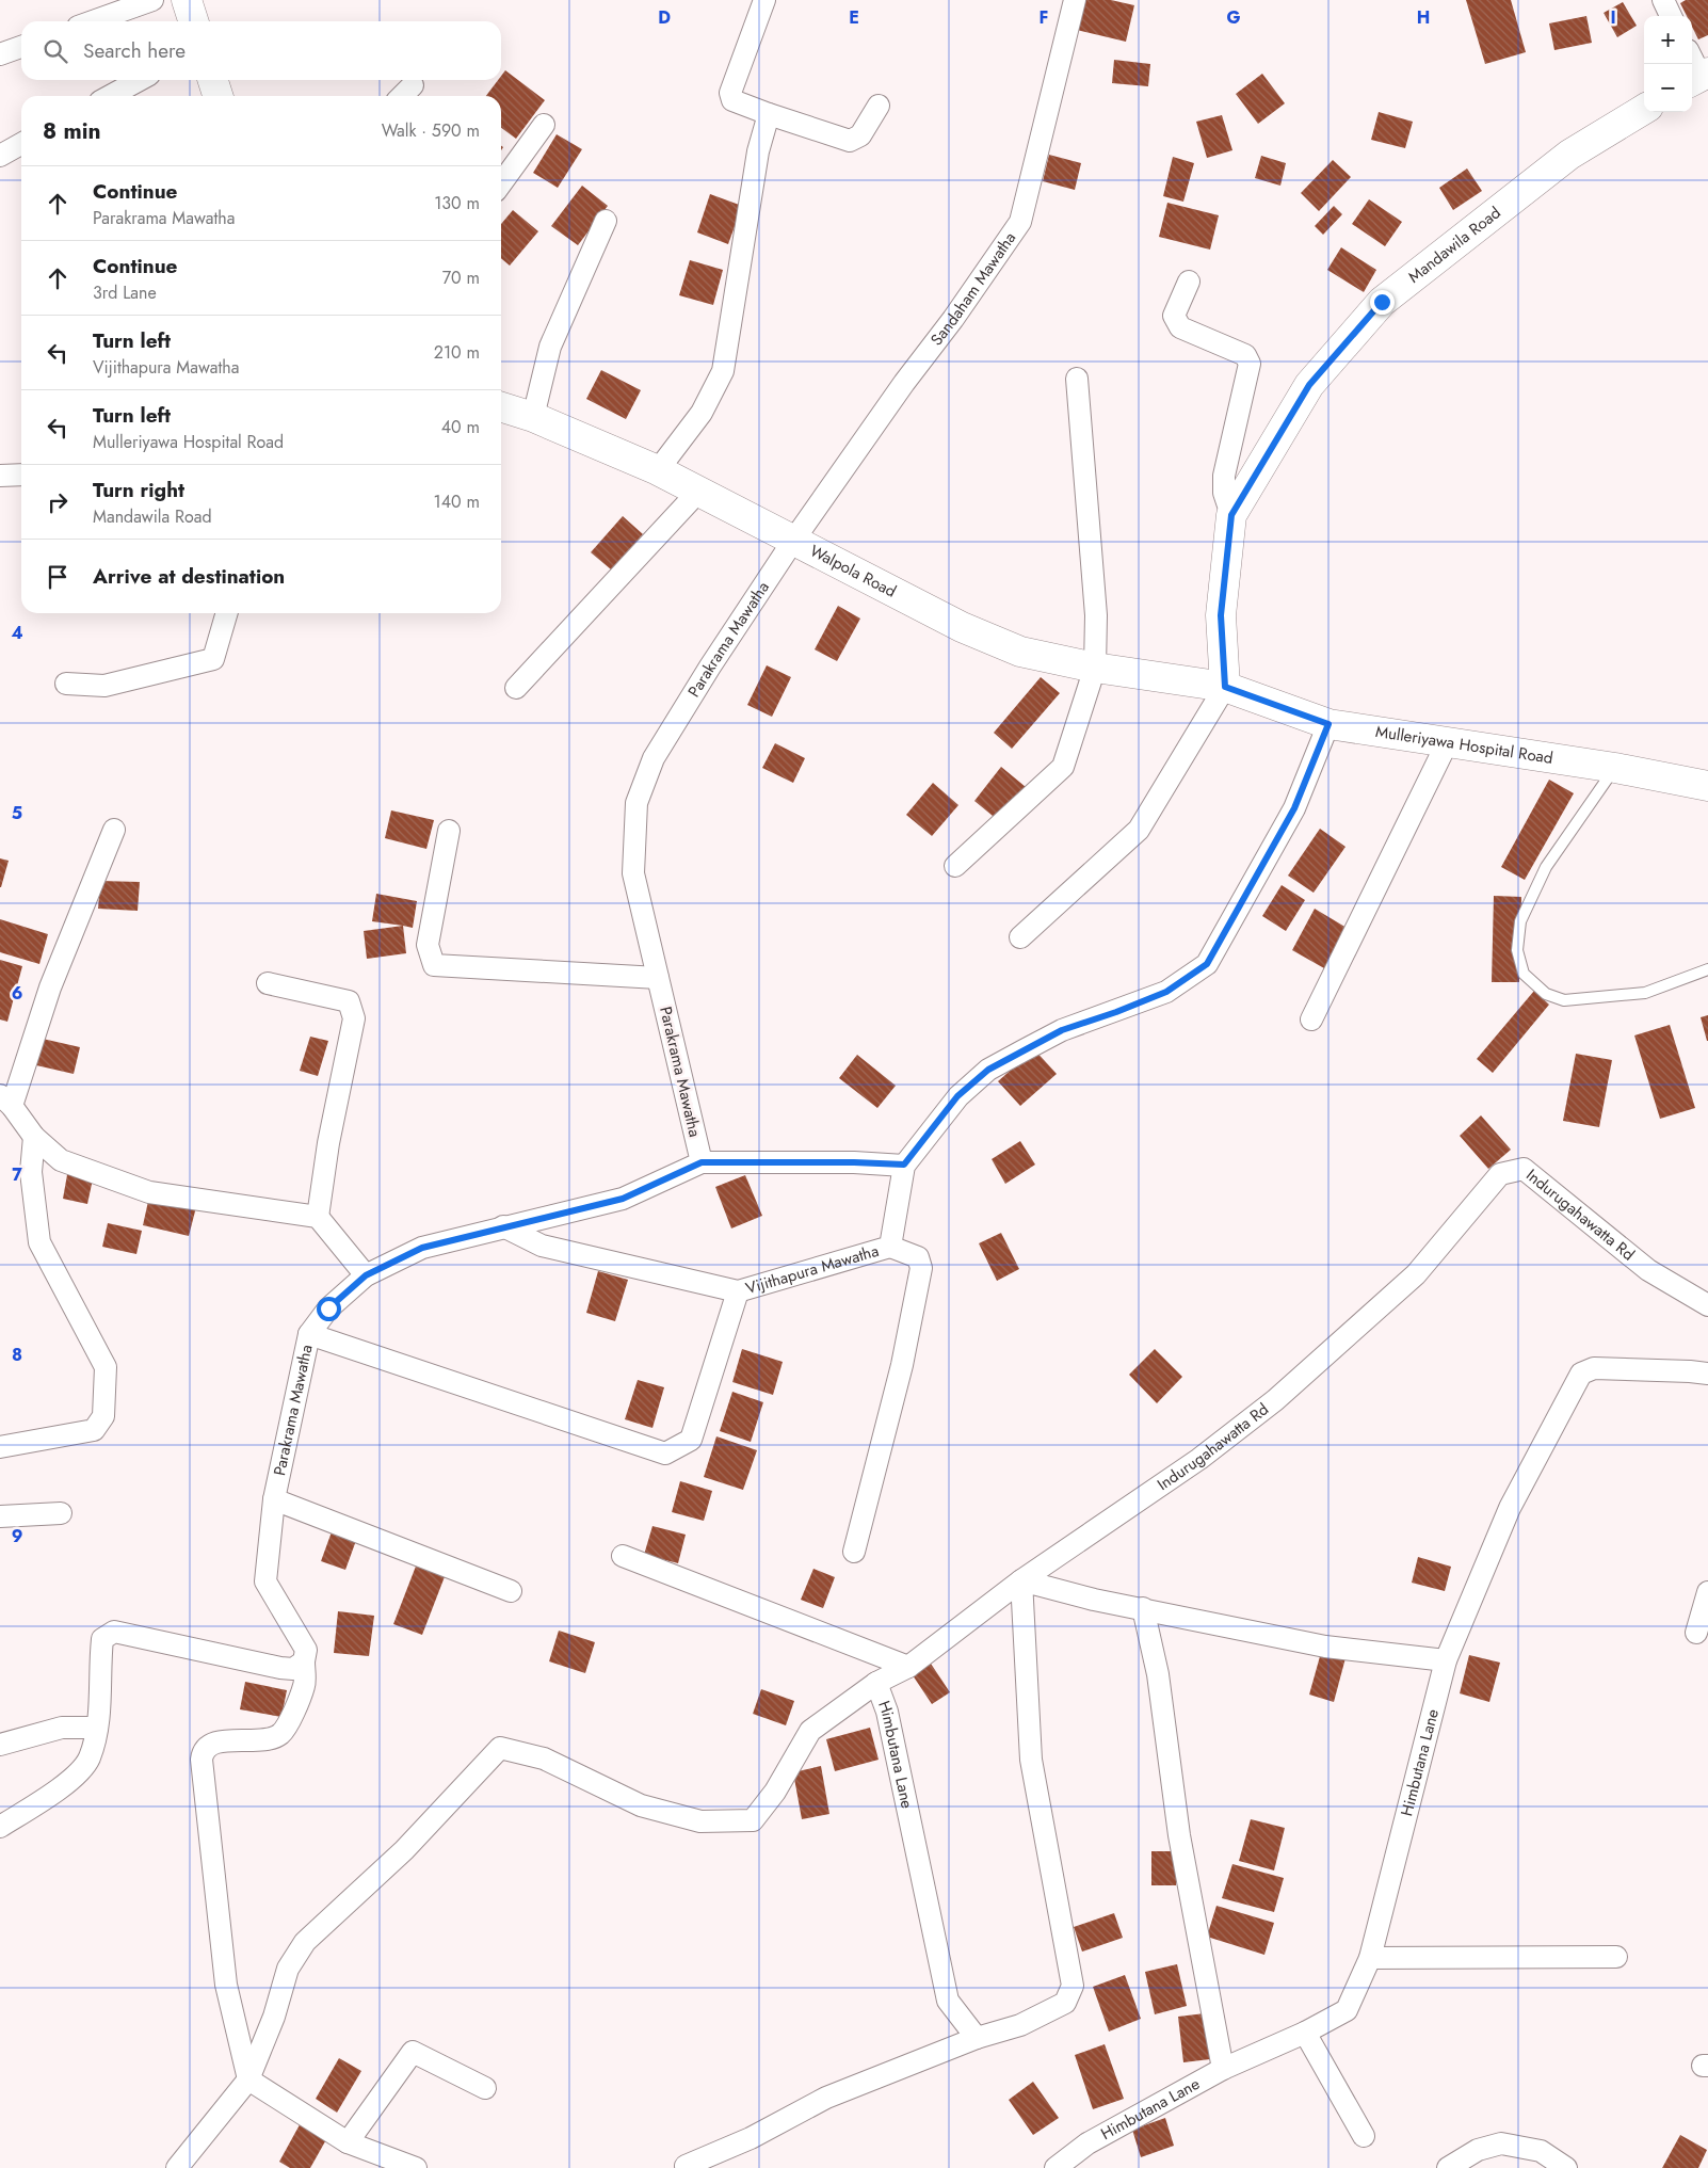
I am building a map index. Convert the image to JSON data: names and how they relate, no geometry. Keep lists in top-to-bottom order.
{
  "streets": {
    "main road": ["Mandawila Road", "Walpola Road", "Mulleriyawa Hospital Road"],
    "street": [
      "Sandaham Mawatha",
      "Parakrama Mawatha",
      "Indurugahawatta Rd",
      "Vijithapura Mawatha",
      "Himbutana Lane"
    ]
  },
  "crossings": [
    ["Mandawila Road", "Walpola Road"],
    ["Mandawila Road", "Mulleriyawa Hospital Road"],
    ["Sandaham Mawatha", "Walpola Road"],
    ["Sandaham Mawatha", "Parakrama Mawatha"],
    ["Walpola Road", "Parakrama Mawatha"],
    ["Walpola Road", "Mulleriyawa Hospital Road"],
    ["Parakrama Mawatha", "Indurugahawatta Rd"],
    ["Parakrama Mawatha", "Vijithapura Mawatha"],
    ["Mulleriyawa Hospital Road", "Vijithapura Mawatha"],
    ["Indurugahawatta Rd", "Himbutana Lane"]
  ],
  "page": {
    "map_buttons": ["+", "−"],
    "search": "Search here",
    "heading": ["8 min", "Walk · 590 m"],
    "list": [
      ["Continue", "Parakrama Mawatha", "130 m"],
      ["Continue", "3rd Lane", "70 m"],
      ["Turn left", "Vijithapura Mawatha", "210 m"],
      ["Turn left", "Mulleriyawa Hospital Road", "40 m"],
      ["Turn right", "Mandawila Road", "140 m"],
      "Arrive at destination"
    ]
  },
  "grid": {
    "columns": [
      "D",
      "E",
      "F",
      "G",
      "H",
      "I"
    ],
    "rows": [
      "4",
      "5",
      "6",
      "7",
      "8",
      "9"
    ]
  }
}
